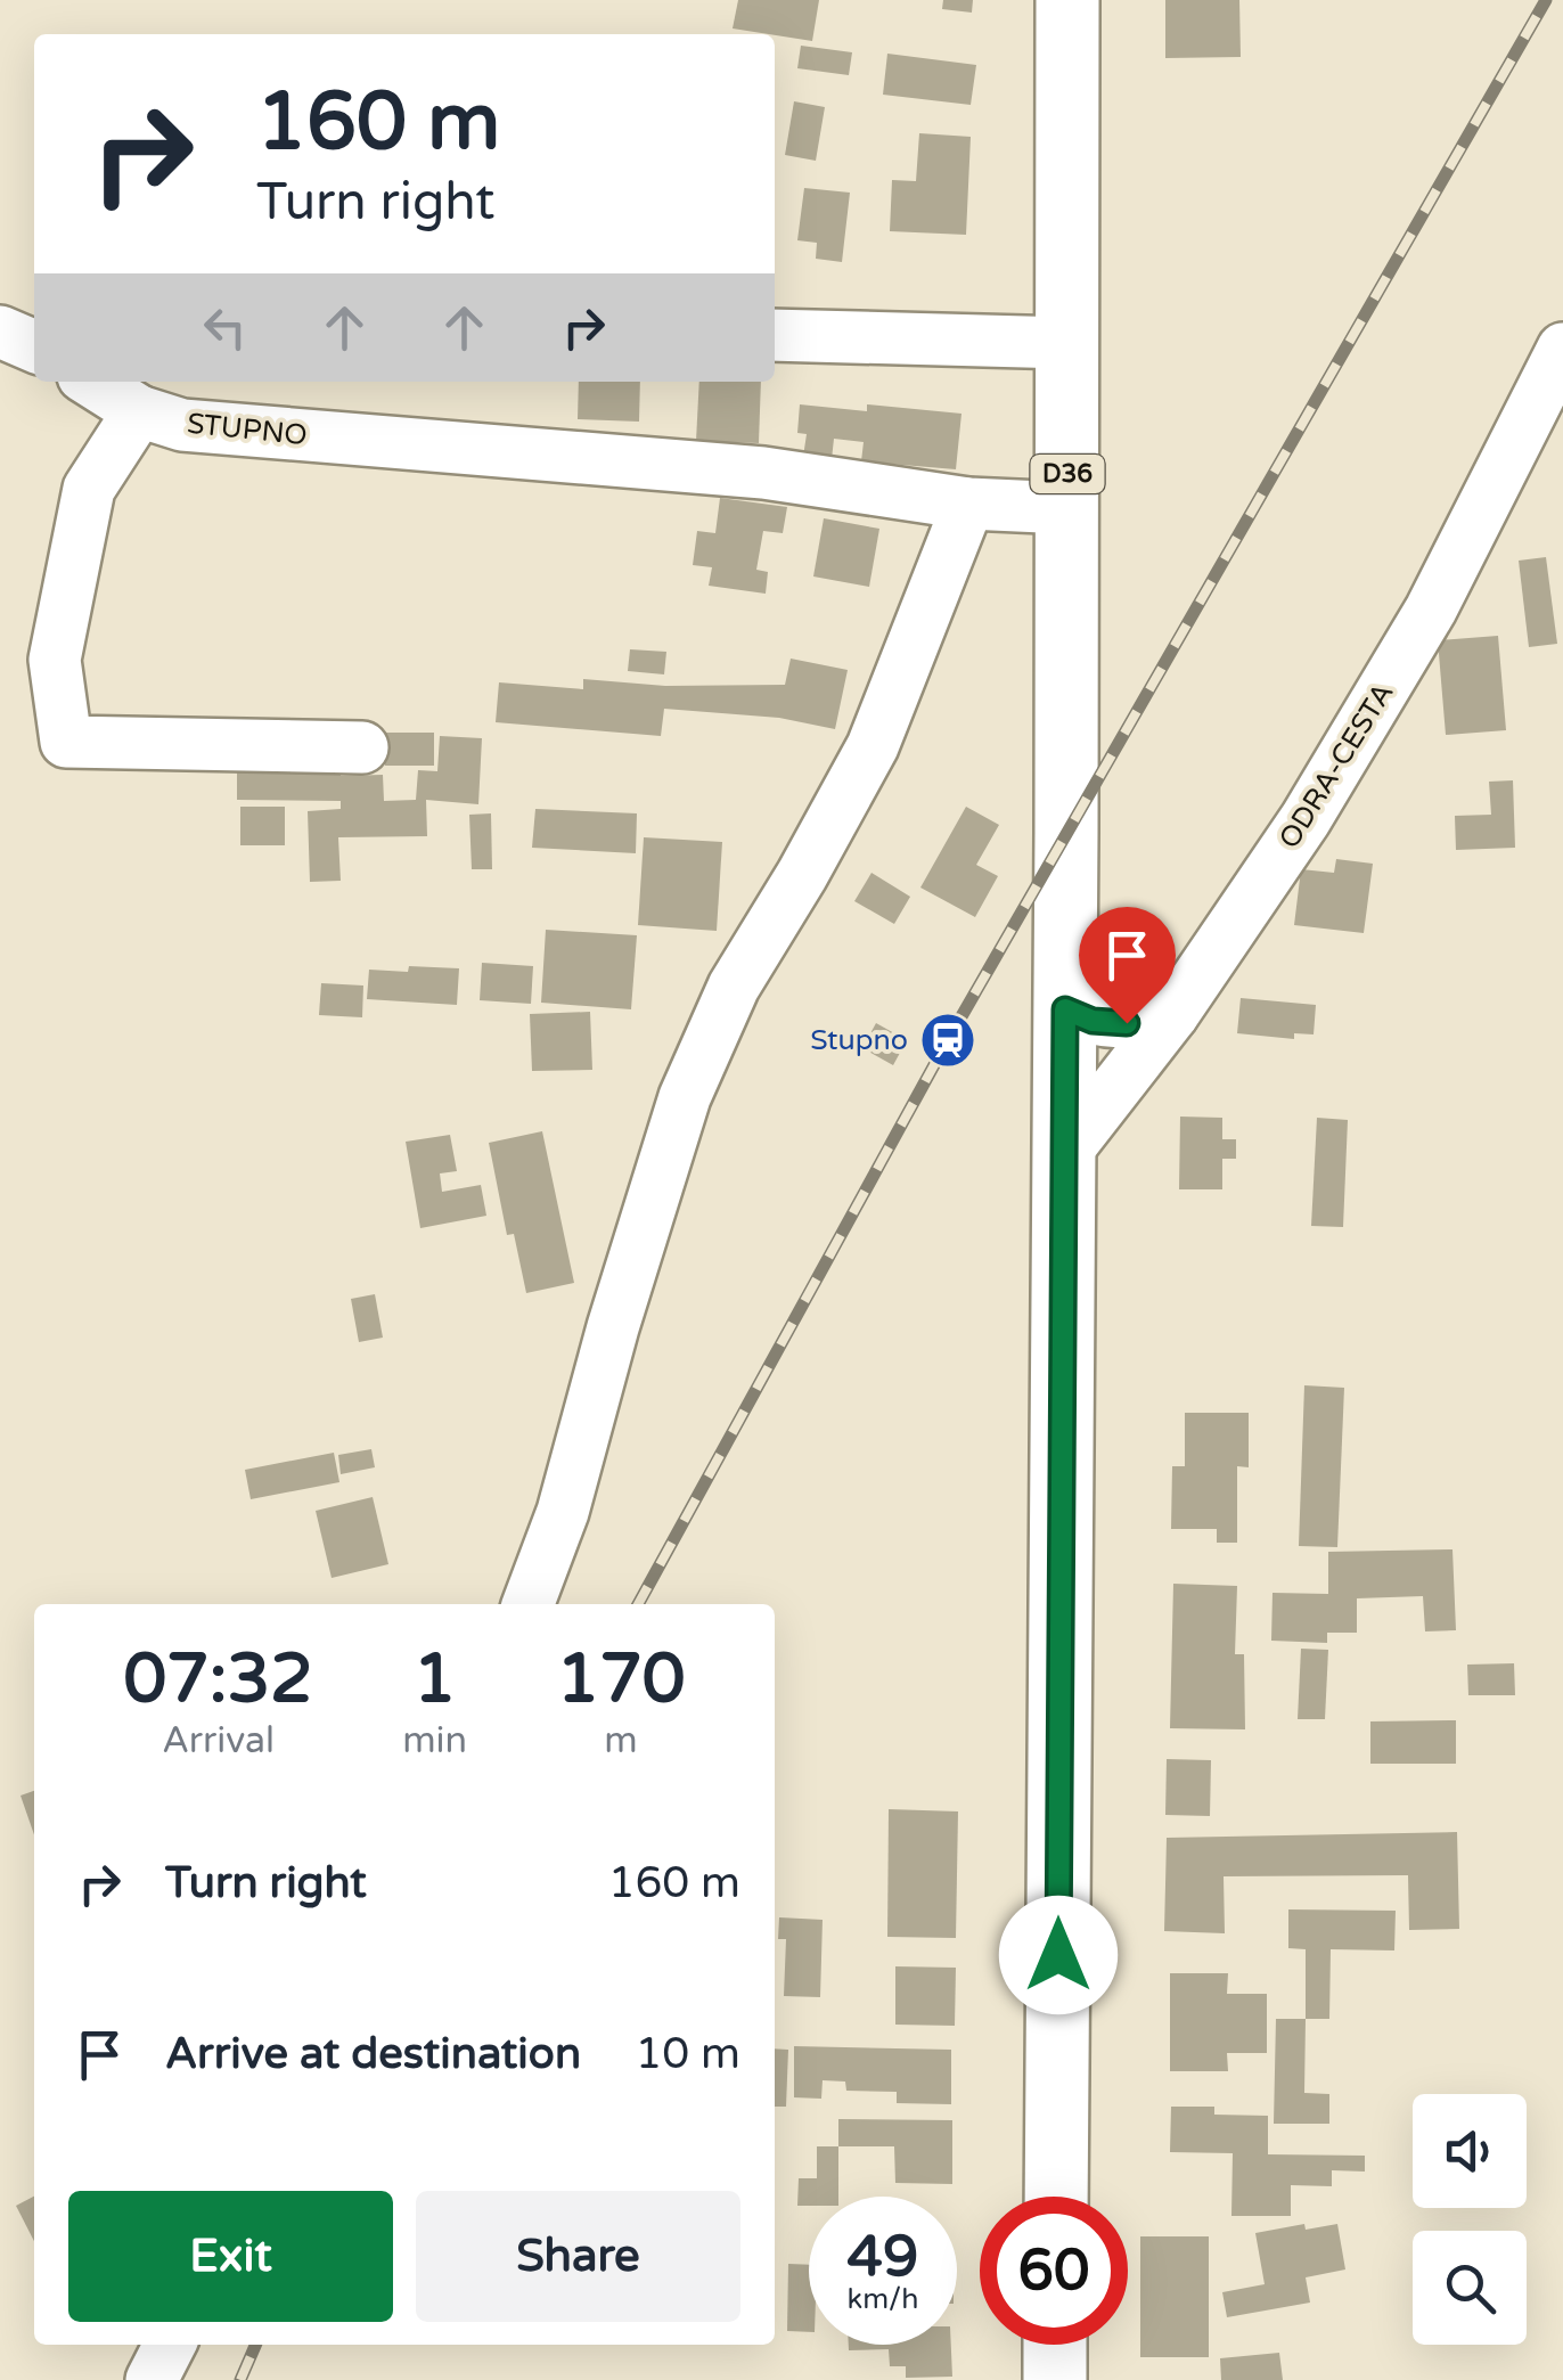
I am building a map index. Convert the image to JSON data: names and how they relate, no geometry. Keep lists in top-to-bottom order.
{
  "streets": {
    "main road": ["D36"],
    "street": ["STUPNO", "ODRA-CESTA"]
  },
  "crossings": [
    ["STUPNO", "D36"],
    ["D36", "ODRA-CESTA"]
  ],
  "places": {
    "station": ["Stupno"]
  },
  "page": {
    "turn": ["160 m", "Turn right"],
    "eta": [
      "07:32",
      "Arrival",
      "1",
      "min",
      "170",
      "m"
    ],
    "list": [
      {
        "name": "Turn right",
        "value": "160 m"
      },
      {
        "name": "Arrive at destination",
        "value": "10 m"
      }
    ],
    "buttons": ["Exit", "Share"],
    "speed": "49 km/h",
    "limit": "60"
  }
}
